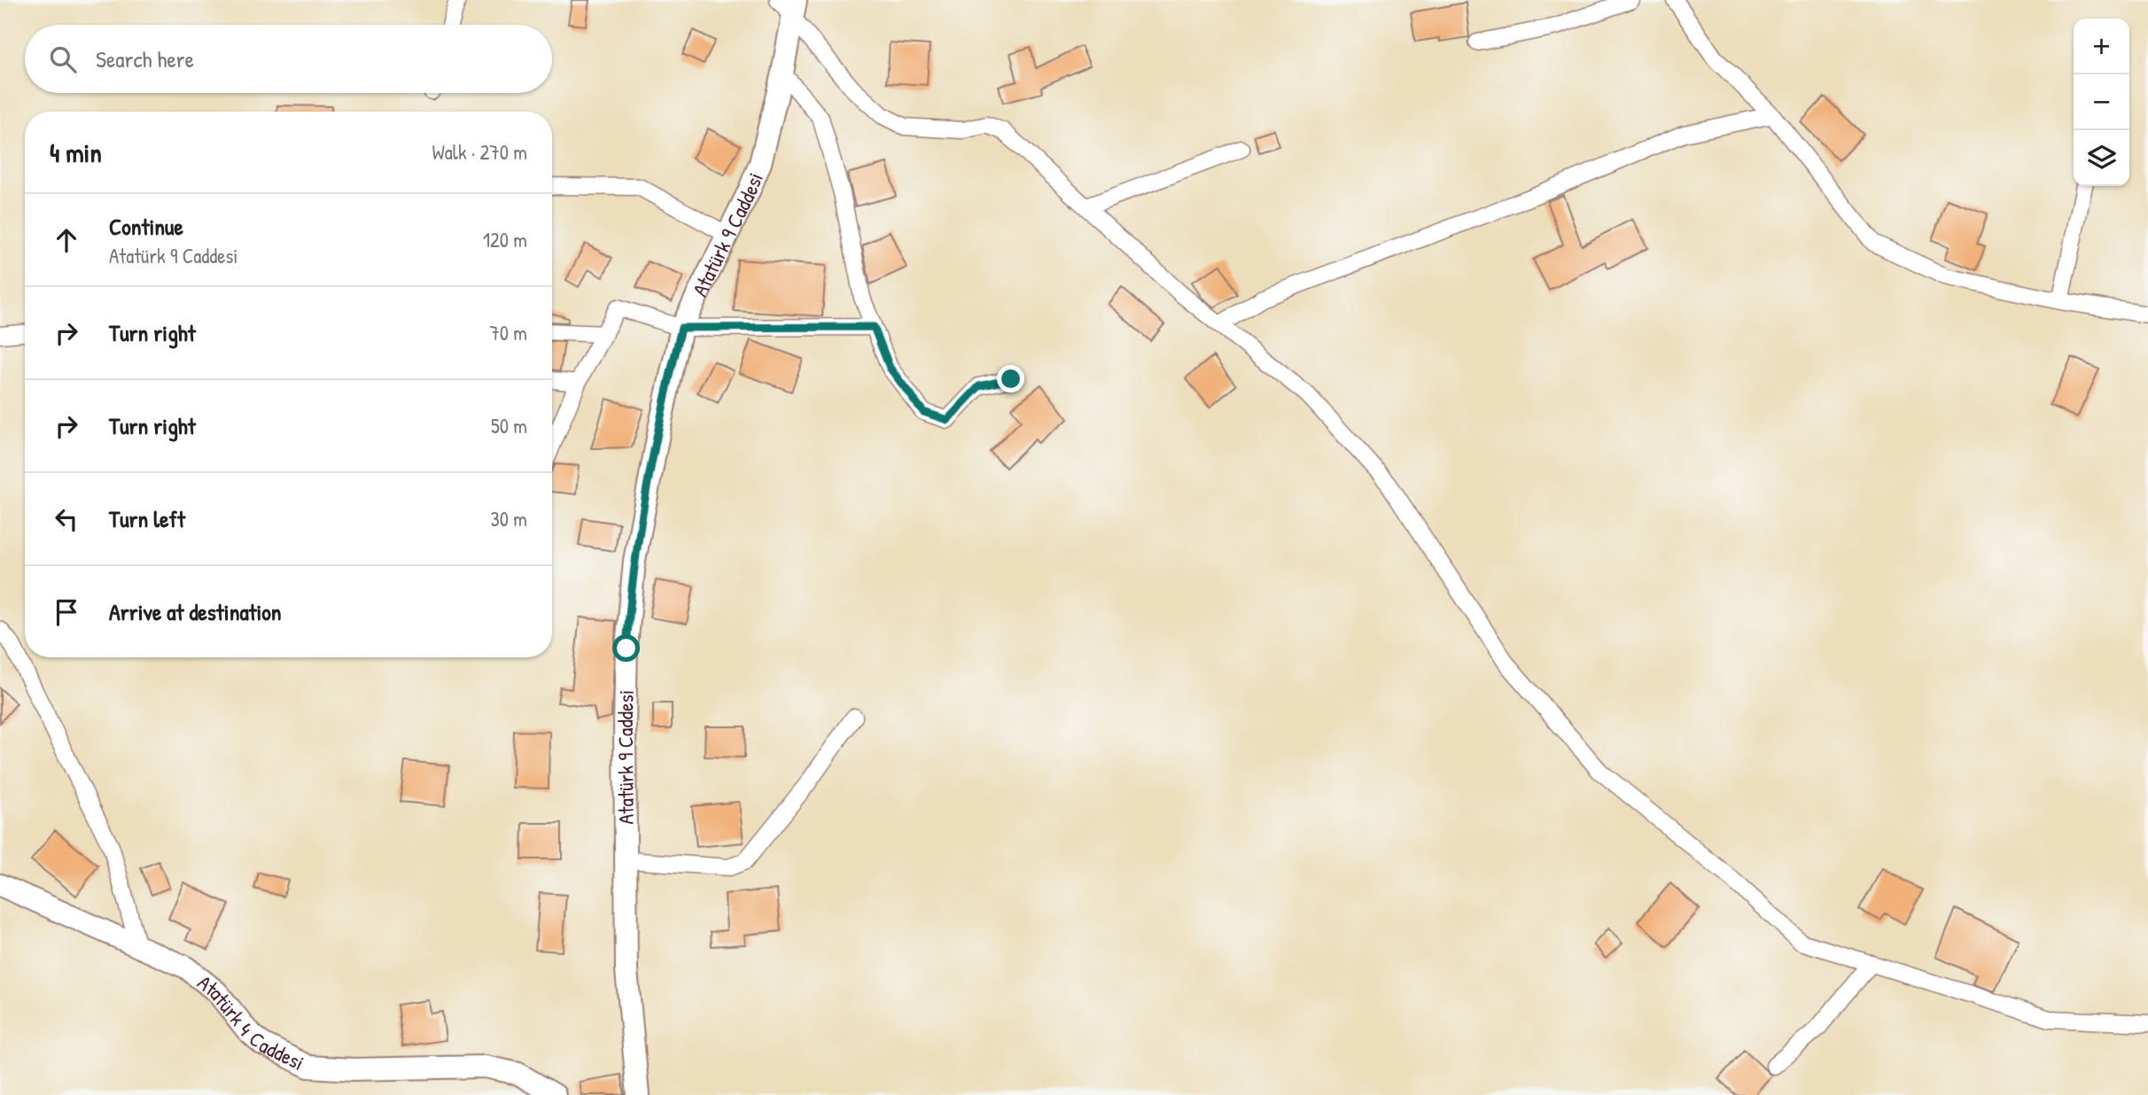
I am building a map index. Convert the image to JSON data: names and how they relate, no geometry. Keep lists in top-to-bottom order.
{
  "streets": {
    "street": ["Atatürk 9 Caddesi", "Atatürk 4 Caddesi"]
  },
  "page": {
    "map_buttons": ["+", "−"],
    "search": "Search here",
    "heading": ["4 min", "Walk · 270 m"],
    "list": [
      ["Continue", "Atatürk 9 Caddesi", "120 m"],
      ["Turn right", "70 m"],
      ["Turn right", "50 m"],
      ["Turn left", "30 m"],
      "Arrive at destination"
    ]
  }
}
